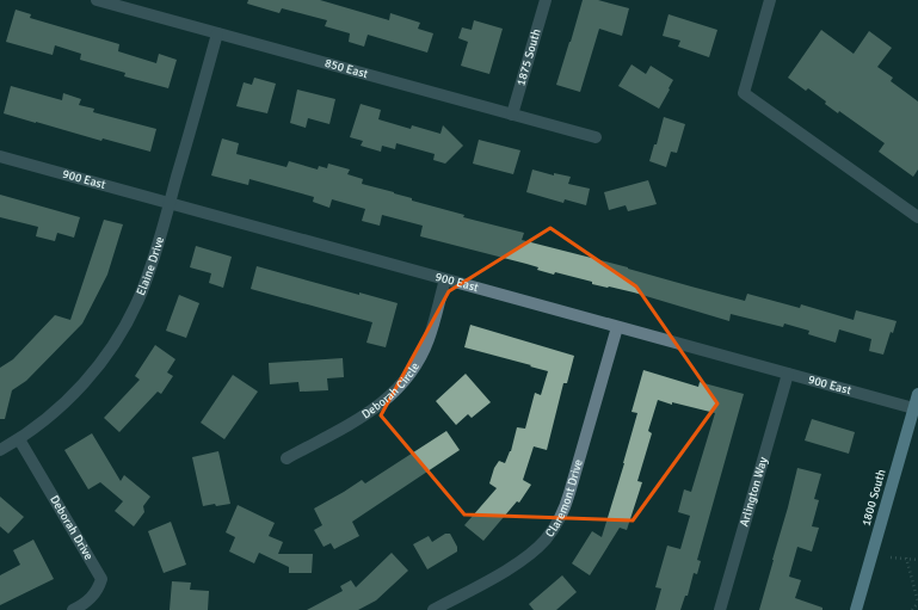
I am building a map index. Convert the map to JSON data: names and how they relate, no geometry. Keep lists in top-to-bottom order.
{
  "streets": {
    "main road": ["1800 South"],
    "street": [
      "1875 South",
      "850 East",
      "900 East",
      "Elaine Drive",
      "Deborah Circle",
      "Arlington Way",
      "Claremont Drive",
      "Deborah Drive"
    ]
  },
  "crossings": [
    ["1875 South", "850 East"],
    ["850 East", "Elaine Drive"],
    ["900 East", "Elaine Drive"],
    ["900 East", "Deborah Circle"],
    ["900 East", "Arlington Way"],
    ["900 East", "Claremont Drive"],
    ["900 East", "1800 South"],
    ["Elaine Drive", "Deborah Drive"]
  ]
}
